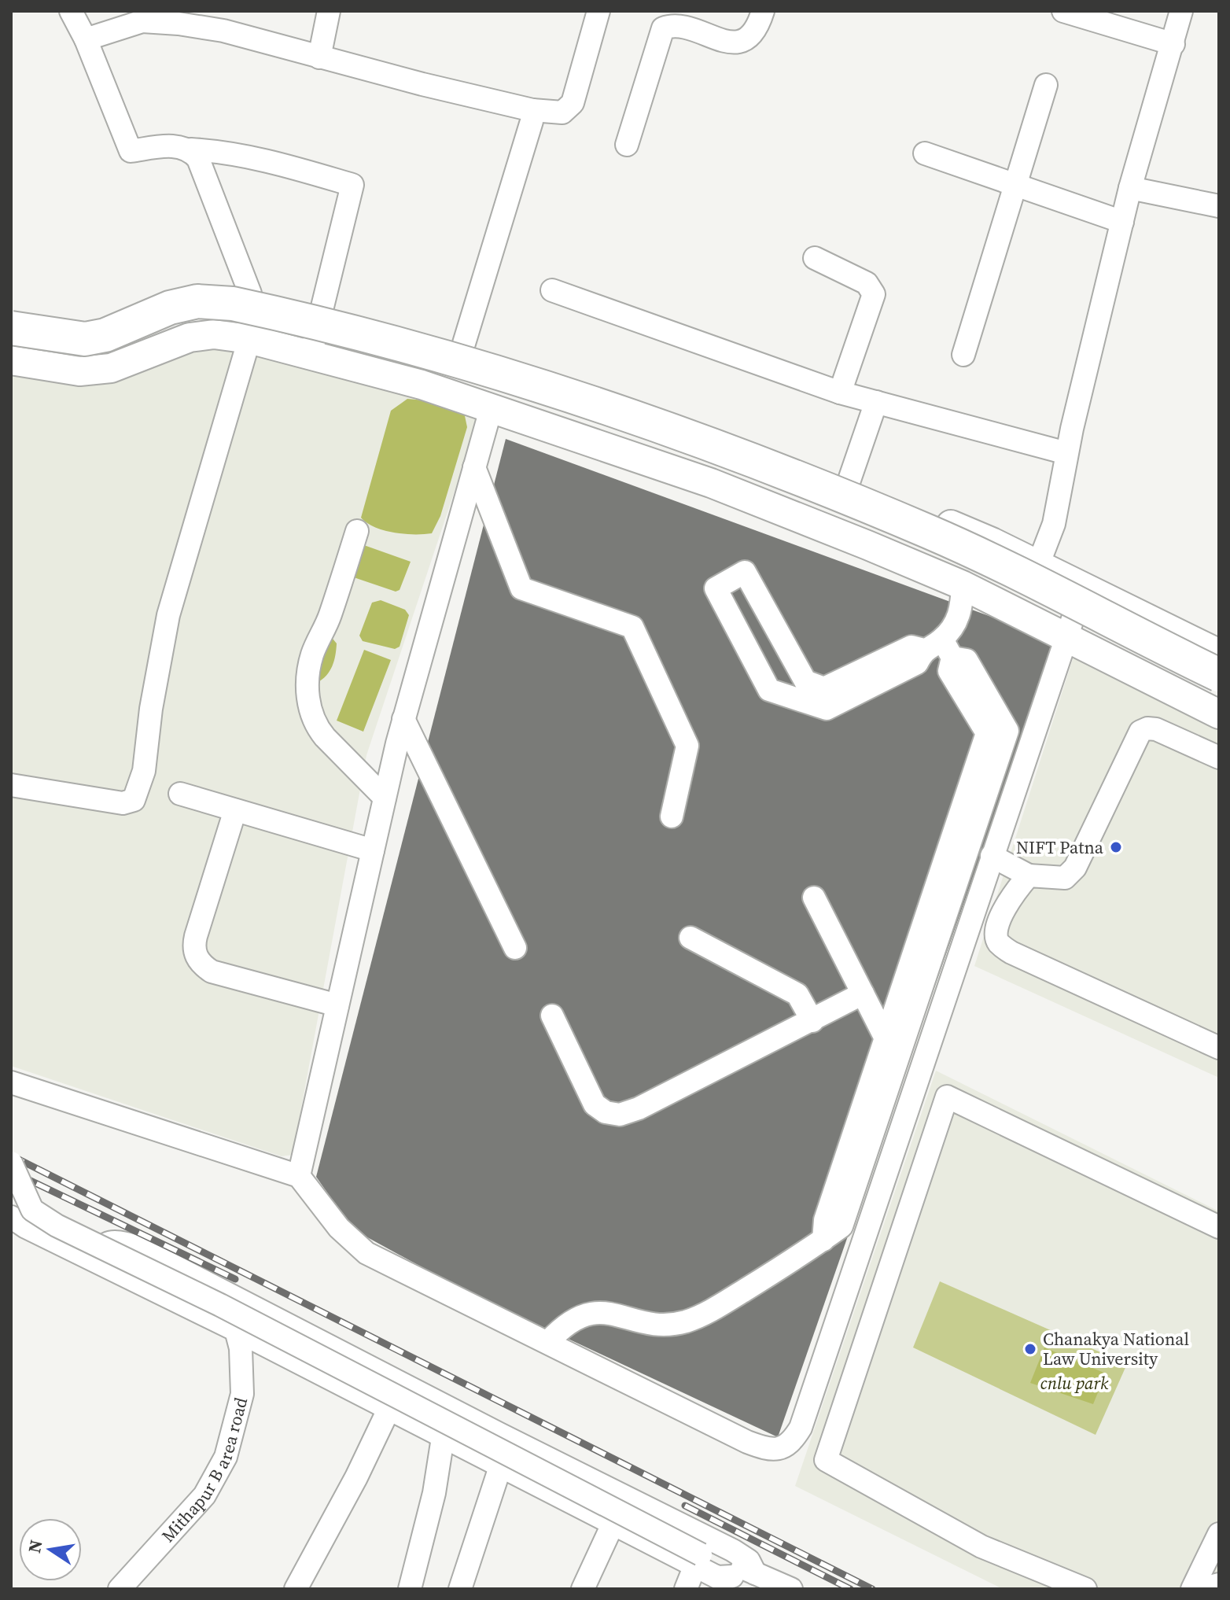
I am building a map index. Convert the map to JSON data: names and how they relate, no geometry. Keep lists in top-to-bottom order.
{
  "streets": {
    "street": ["Mithapur B area road"]
  },
  "parks": ["cnlu park"],
  "places": ["NIFT Patna", "Chanakya National Law University"],
  "north": "left"
}
